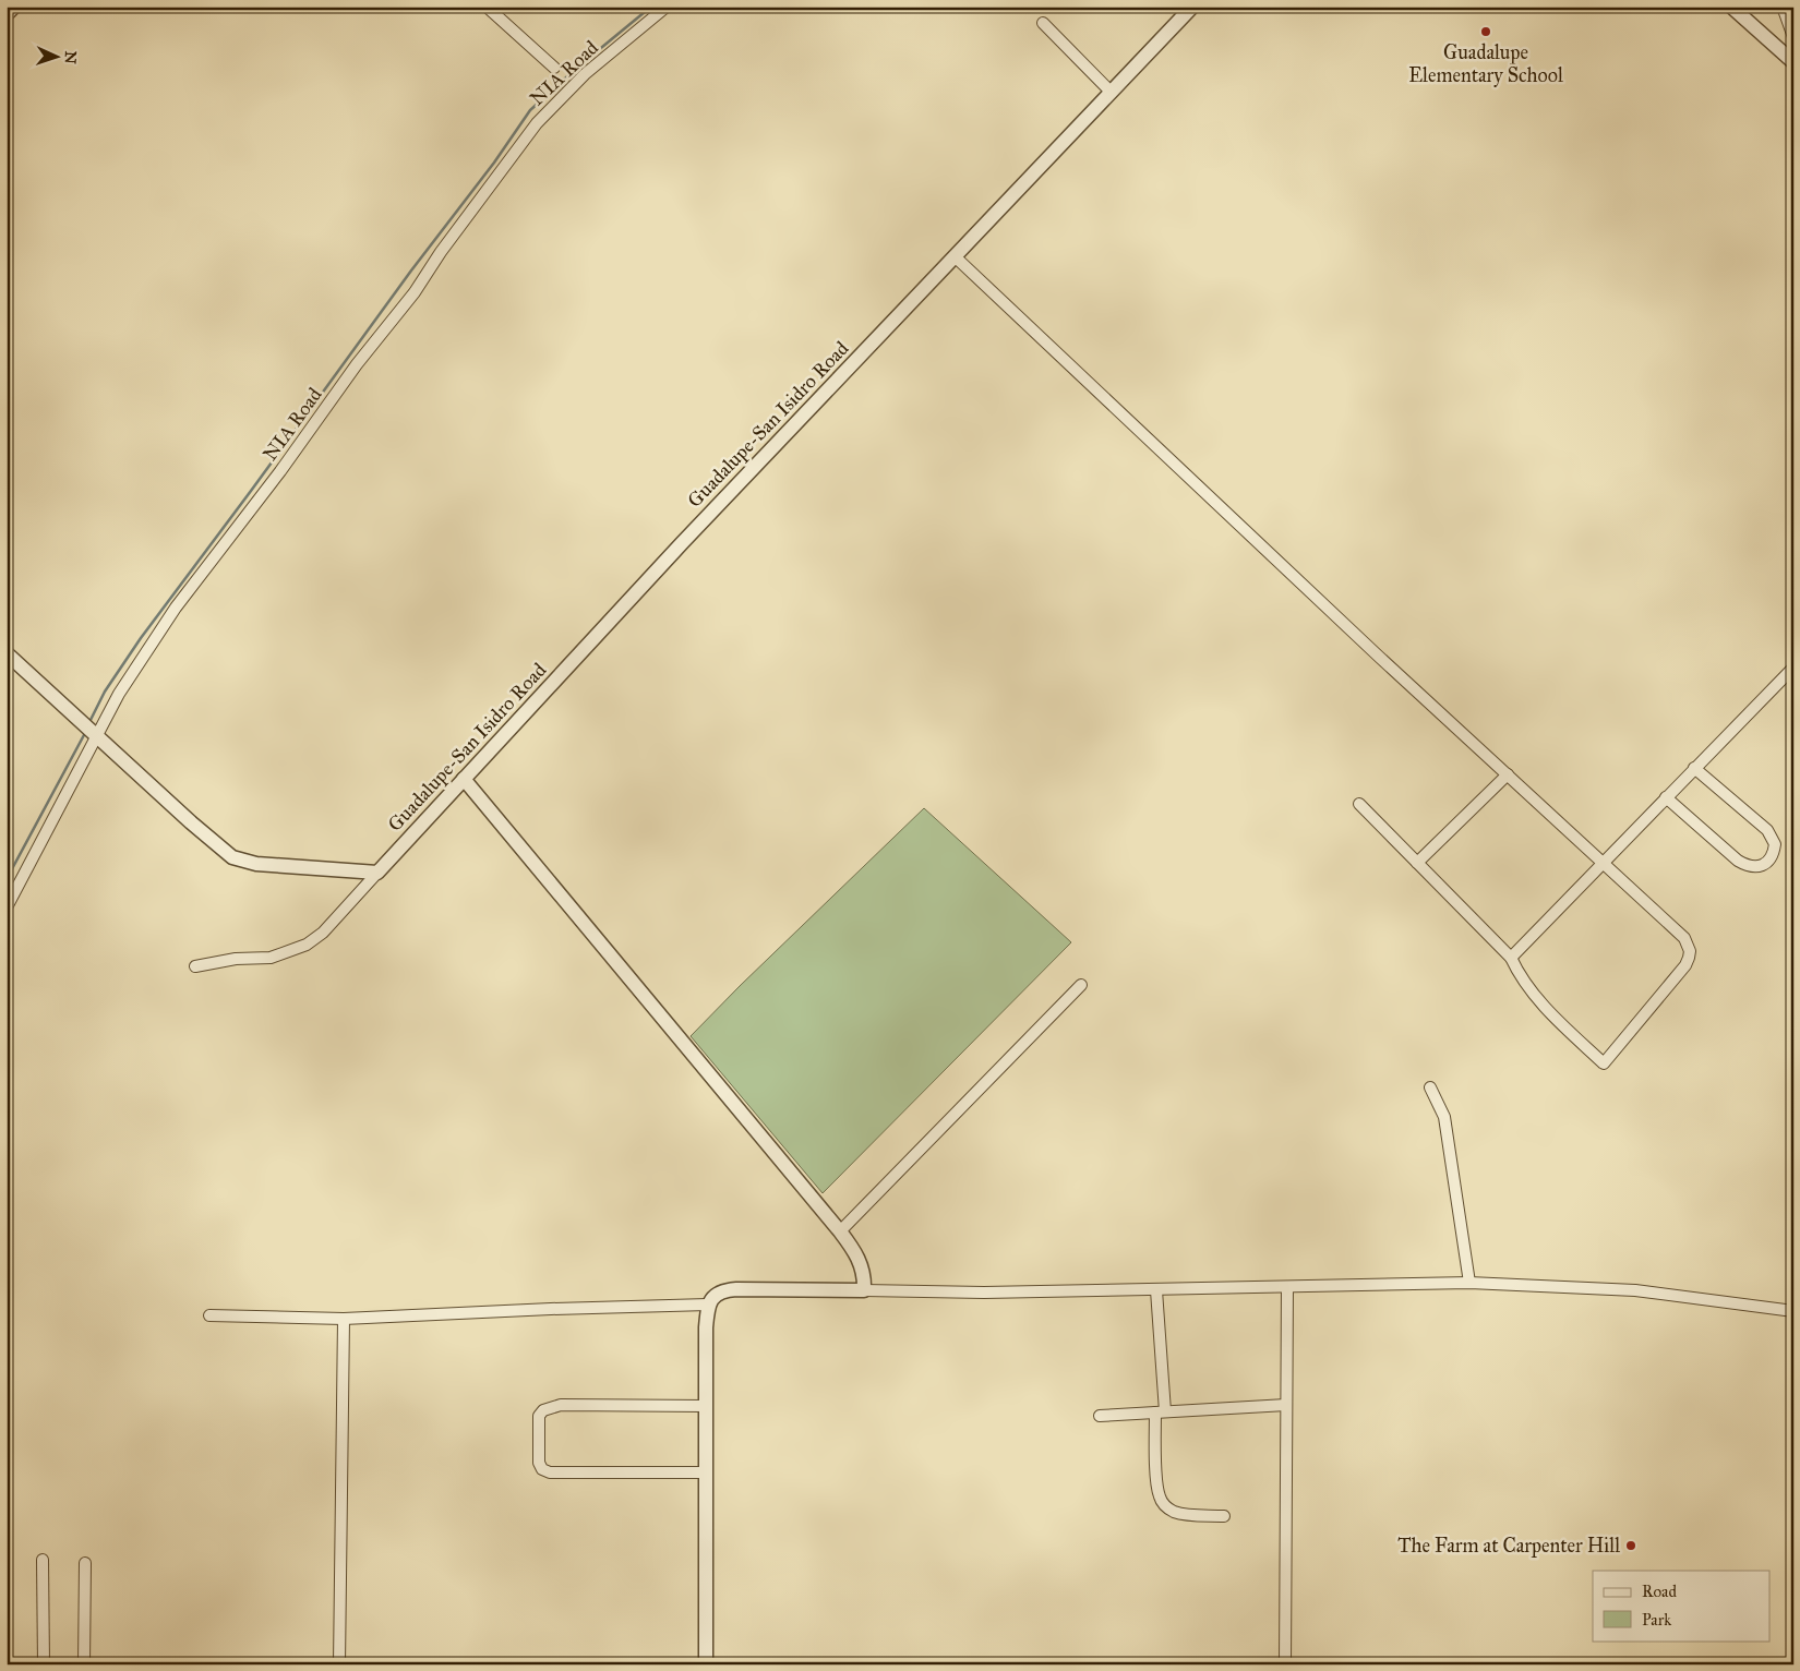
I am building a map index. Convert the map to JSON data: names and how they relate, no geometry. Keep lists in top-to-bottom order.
{
  "streets": {
    "street": ["NIA Road", "Guadalupe-San Isidro Road"]
  },
  "places": ["Guadalupe Elementary School", "The Farm at Carpenter Hill"],
  "legend": ["Road", "Park"],
  "north": "right"
}
